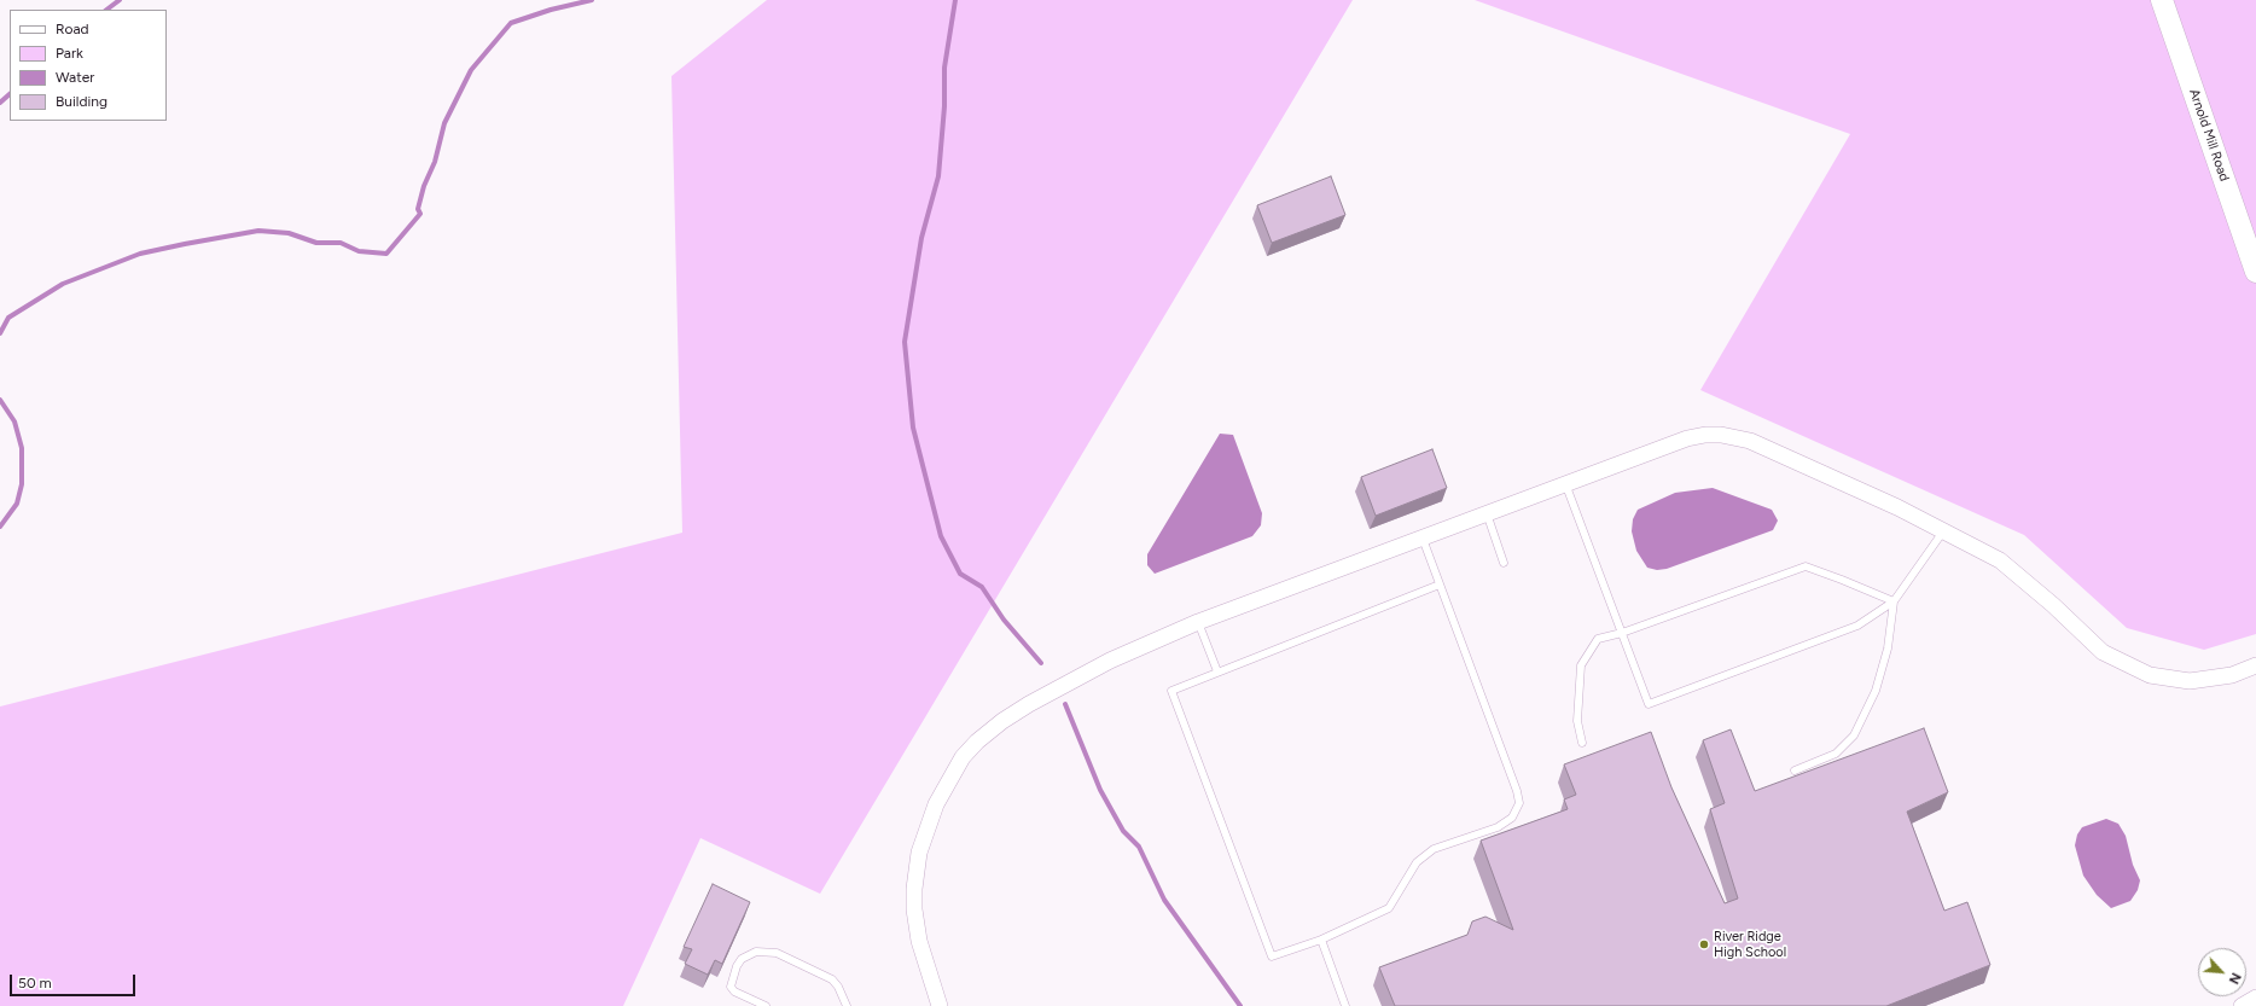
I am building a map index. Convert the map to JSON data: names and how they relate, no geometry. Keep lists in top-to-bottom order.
{
  "streets": {
    "main road": ["Arnold Mill Road"]
  },
  "places": ["River Ridge High School"],
  "legend": [
    "Road",
    "Park",
    "Water",
    "Building"
  ],
  "scale_bar": "50 m",
  "north": "bottom right"
}
